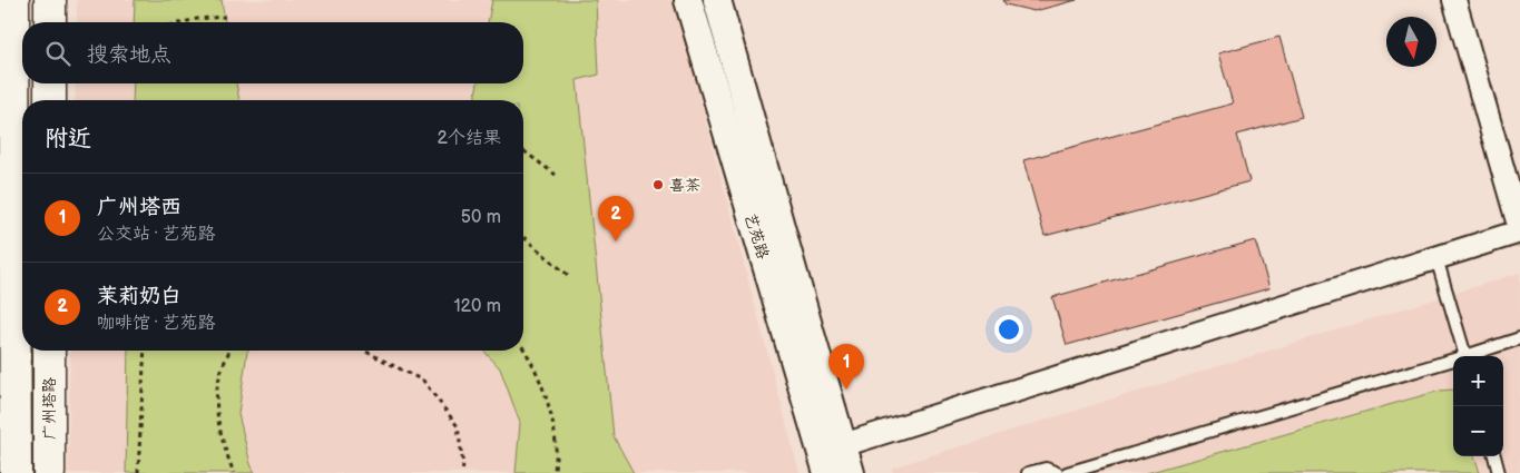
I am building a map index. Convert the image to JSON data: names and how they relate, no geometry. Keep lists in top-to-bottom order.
{
  "streets": {
    "main road": ["广州塔路"],
    "street": ["艺苑路"]
  },
  "places": ["喜茶"],
  "north": "bottom",
  "page": {
    "search": "搜索地点",
    "heading": ["附近", "2个结果"],
    "list": [
      {
        "mark": "1",
        "name": "广州塔西",
        "note": "公交站 · 艺苑路",
        "value": "50 m"
      },
      {
        "mark": "2",
        "name": "茉莉奶白",
        "note": "咖啡馆 · 艺苑路",
        "value": "120 m"
      }
    ],
    "pins": ["2", "1"],
    "map_buttons": ["+", "−"]
  }
}
